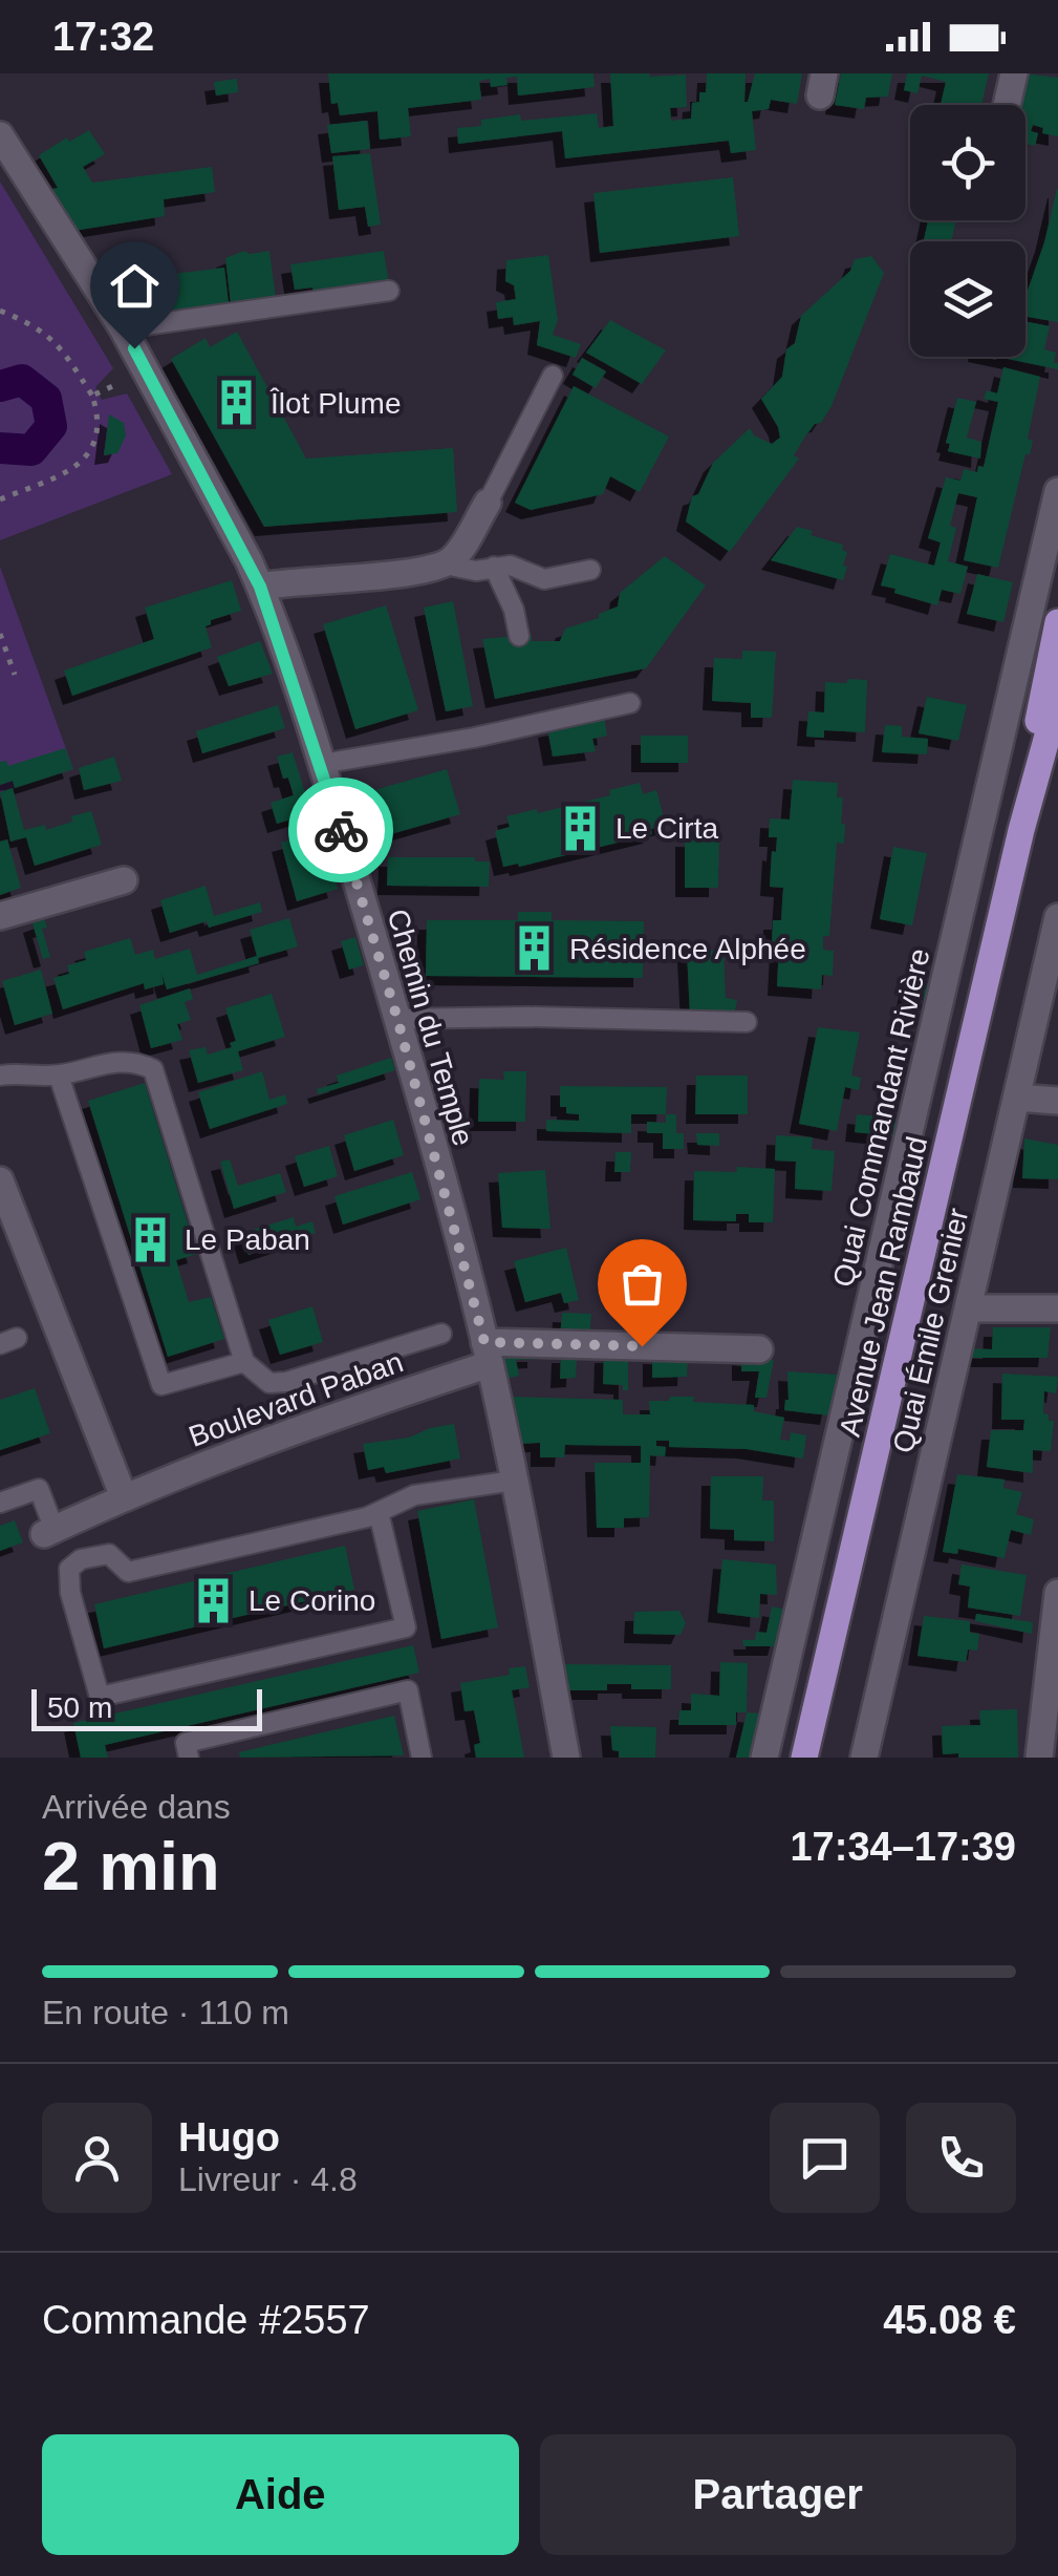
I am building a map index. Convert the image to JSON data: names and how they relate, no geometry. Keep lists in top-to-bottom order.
{
  "streets": {
    "main road": ["Avenue Jean Rambaud"],
    "street": [
      "Chemin du Temple",
      "Quai Commandant Rivière",
      "Quai Émile Grenier",
      "Boulevard Paban"
    ]
  },
  "crossings": [
    ["Chemin du Temple", "Boulevard Paban"]
  ],
  "places": {
    "building": [
      "Îlot Plume",
      "Le Cirta",
      "Résidence Alphée",
      "Le Paban",
      "Le Corino"
    ]
  },
  "scale_bar": "50 m",
  "page": {
    "status": "17:32",
    "scale": "50 m",
    "heading": ["2 min", "Arrivée dans", "17:34–17:39"],
    "panel": [
      "Hugo",
      "Livreur · 4.8",
      "Commande #2557",
      "45.08 €"
    ],
    "bar": "En route · 110 m",
    "buttons": ["Aide", "Partager"]
  }
}
